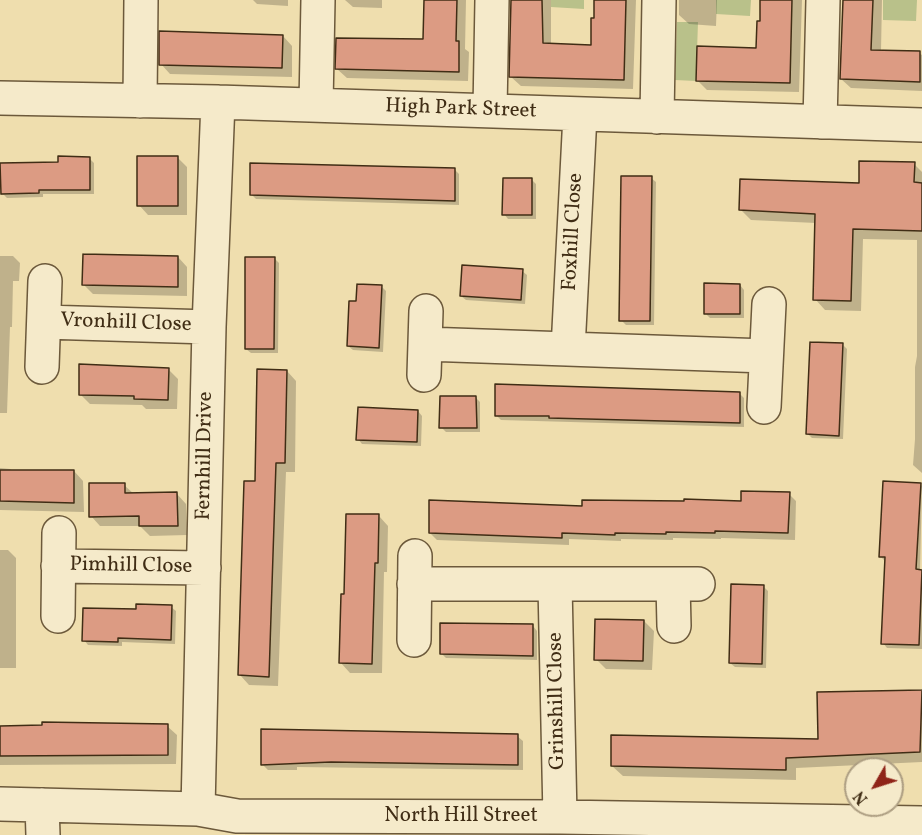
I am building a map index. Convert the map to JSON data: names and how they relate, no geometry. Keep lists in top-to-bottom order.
{
  "streets": {
    "street": [
      "High Park Street",
      "Foxhill Close",
      "Vronhill Close",
      "Fernhill Drive",
      "Pimhill Close",
      "Grinshill Close",
      "North Hill Street"
    ]
  },
  "crossings": [
    ["High Park Street", "Foxhill Close"],
    ["High Park Street", "Fernhill Drive"],
    ["Vronhill Close", "Fernhill Drive"],
    ["Fernhill Drive", "Pimhill Close"],
    ["Fernhill Drive", "North Hill Street"],
    ["Grinshill Close", "North Hill Street"]
  ],
  "north": "bottom left"
}
